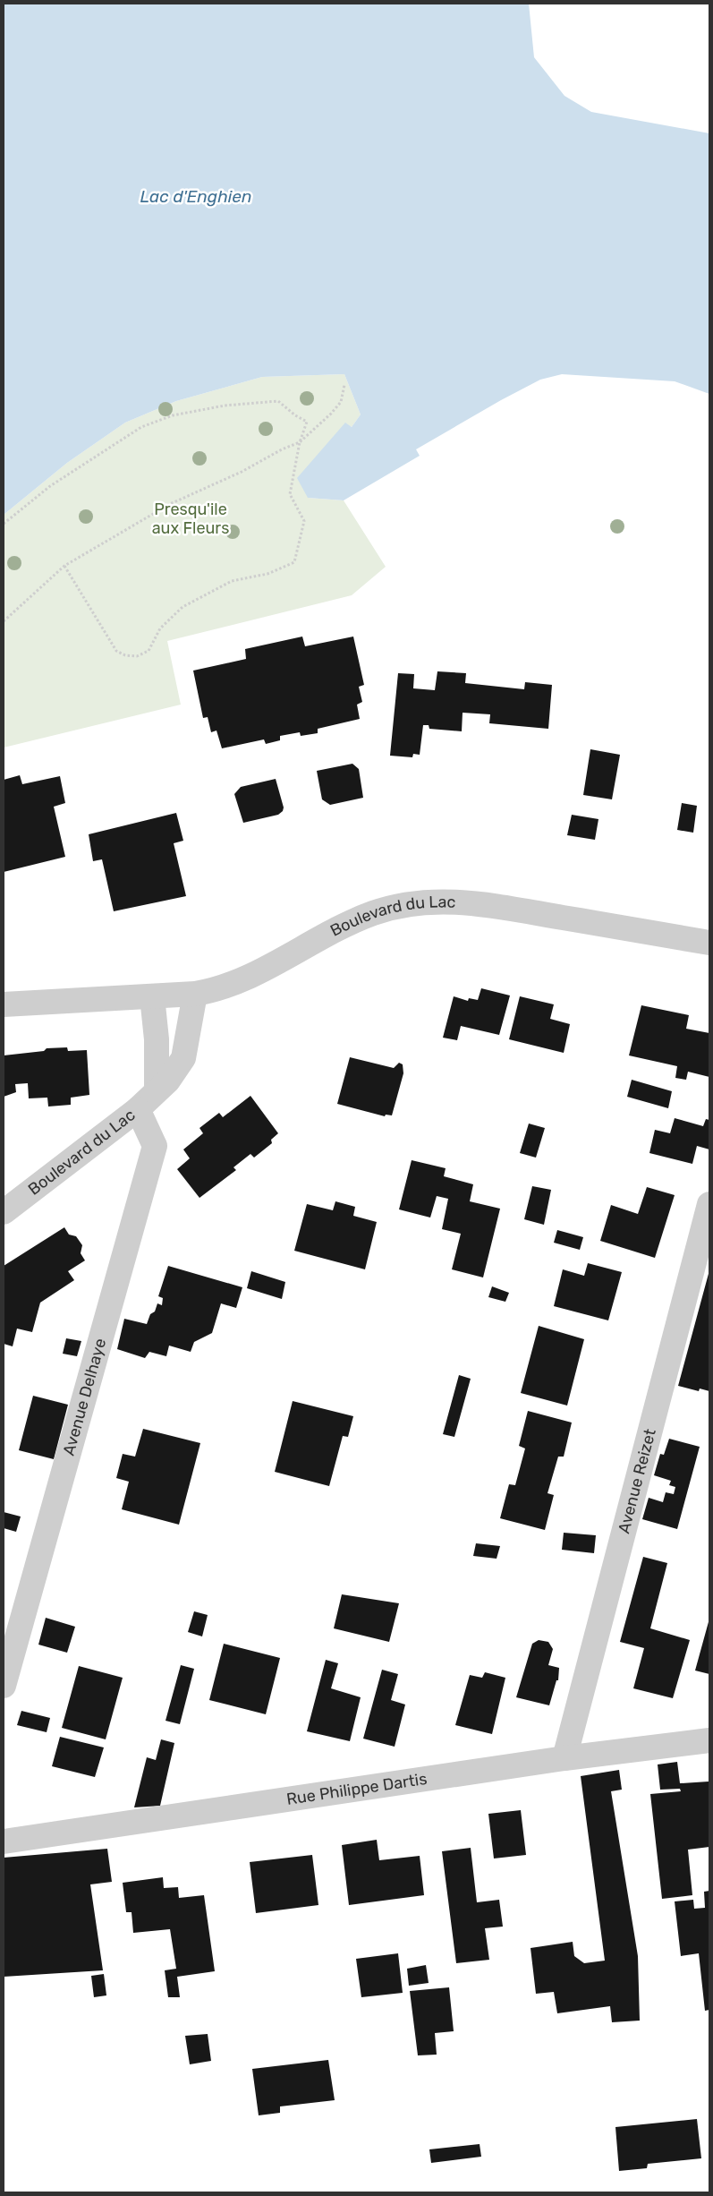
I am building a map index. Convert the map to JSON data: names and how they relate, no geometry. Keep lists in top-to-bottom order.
{
  "streets": {
    "street": [
      "Boulevard du Lac",
      "Avenue Delhaye",
      "Avenue Reizet",
      "Rue Philippe Dartis"
    ]
  },
  "crossings": [
    ["Boulevard du Lac", "Avenue Delhaye"],
    ["Avenue Reizet", "Rue Philippe Dartis"]
  ],
  "water": ["Lac d'Enghien"],
  "parks": ["Presqu'ile aux Fleurs"]
}
